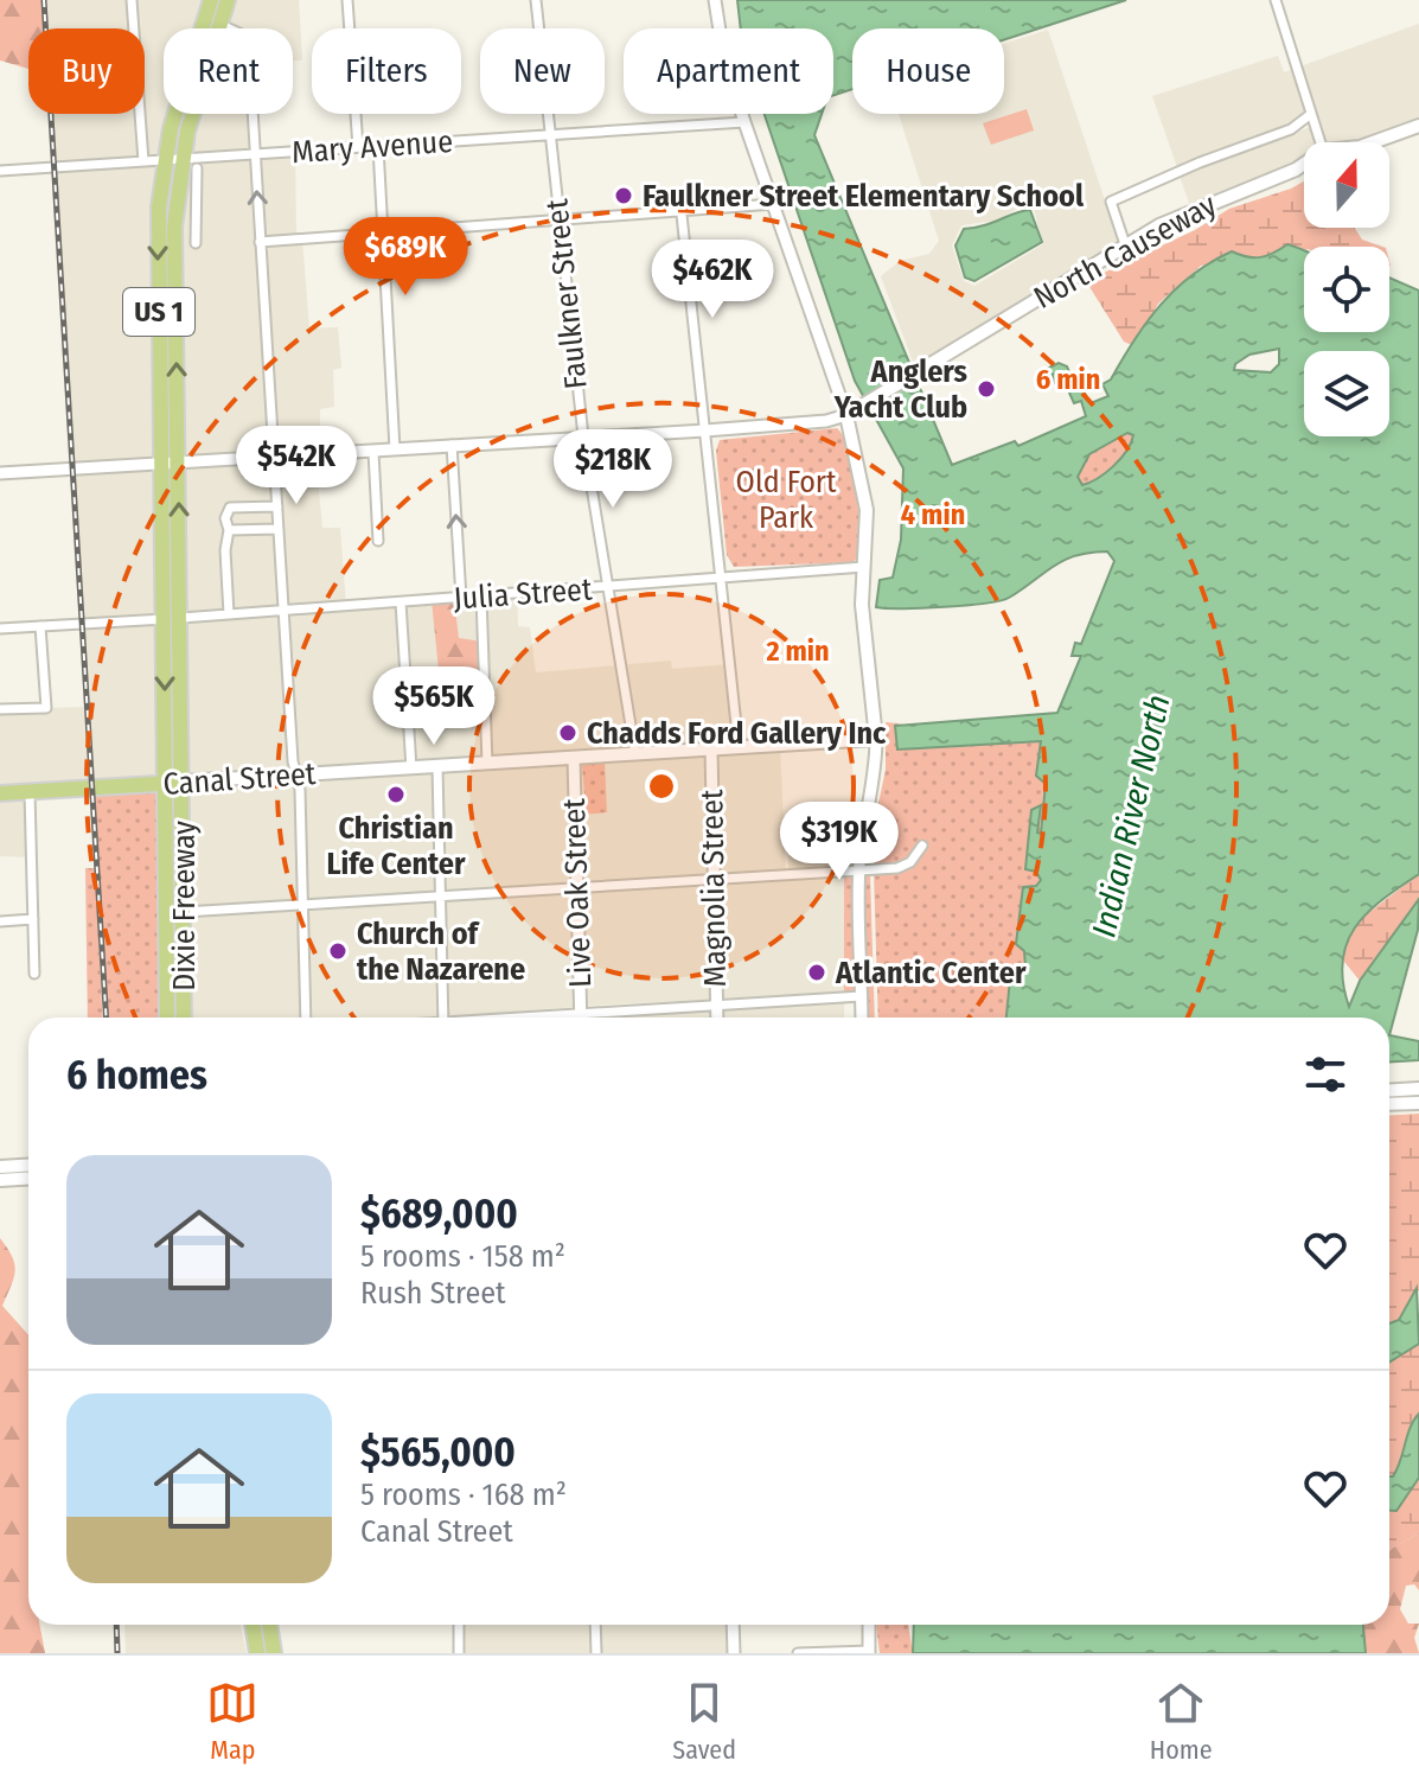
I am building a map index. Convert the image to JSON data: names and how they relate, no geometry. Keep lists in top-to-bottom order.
{
  "streets": {
    "main road": [
      "North Causeway",
      "US 1",
      "Canal Street",
      "Dixie Freeway"
    ],
    "street": [
      "Mary Avenue",
      "Faulkner Street",
      "Julia Street",
      "Magnolia Street",
      "Live Oak Street"
    ]
  },
  "crossings": [
    ["Mary Avenue", "Faulkner Street"],
    ["Mary Avenue", "US 1"],
    ["Faulkner Street", "Julia Street"],
    ["Faulkner Street", "Canal Street"],
    ["US 1", "Dixie Freeway"],
    ["Julia Street", "Dixie Freeway"],
    ["Canal Street", "Magnolia Street"],
    ["Canal Street", "Live Oak Street"],
    ["Canal Street", "Dixie Freeway"]
  ],
  "water": ["Indian River North"],
  "parks": ["Old Fort Park"],
  "places": [
    "Faulkner Street Elementary School",
    "Anglers Yacht Club",
    "Chadds Ford Gallery Inc",
    "Christian Life Center",
    "Church of the Nazarene",
    "Atlantic Center"
  ],
  "north": "top",
  "page": {
    "chip": [
      "Buy",
      "Rent",
      "Filters",
      "New",
      "Apartment",
      "House"
    ],
    "price": [
      "$689K",
      "$462K",
      "$542K",
      "$218K",
      "$565K",
      "$319K"
    ],
    "heading": "6 homes",
    "list": [
      {
        "name": "$689,000",
        "note": "5 rooms · 158 m² · Rush Street"
      },
      {
        "name": "$565,000",
        "note": "5 rooms · 168 m² · Canal Street"
      }
    ],
    "tabs": ["Map", "Saved", "Home"]
  },
  "rings": ["6 min", "4 min", "2 min"]
}
